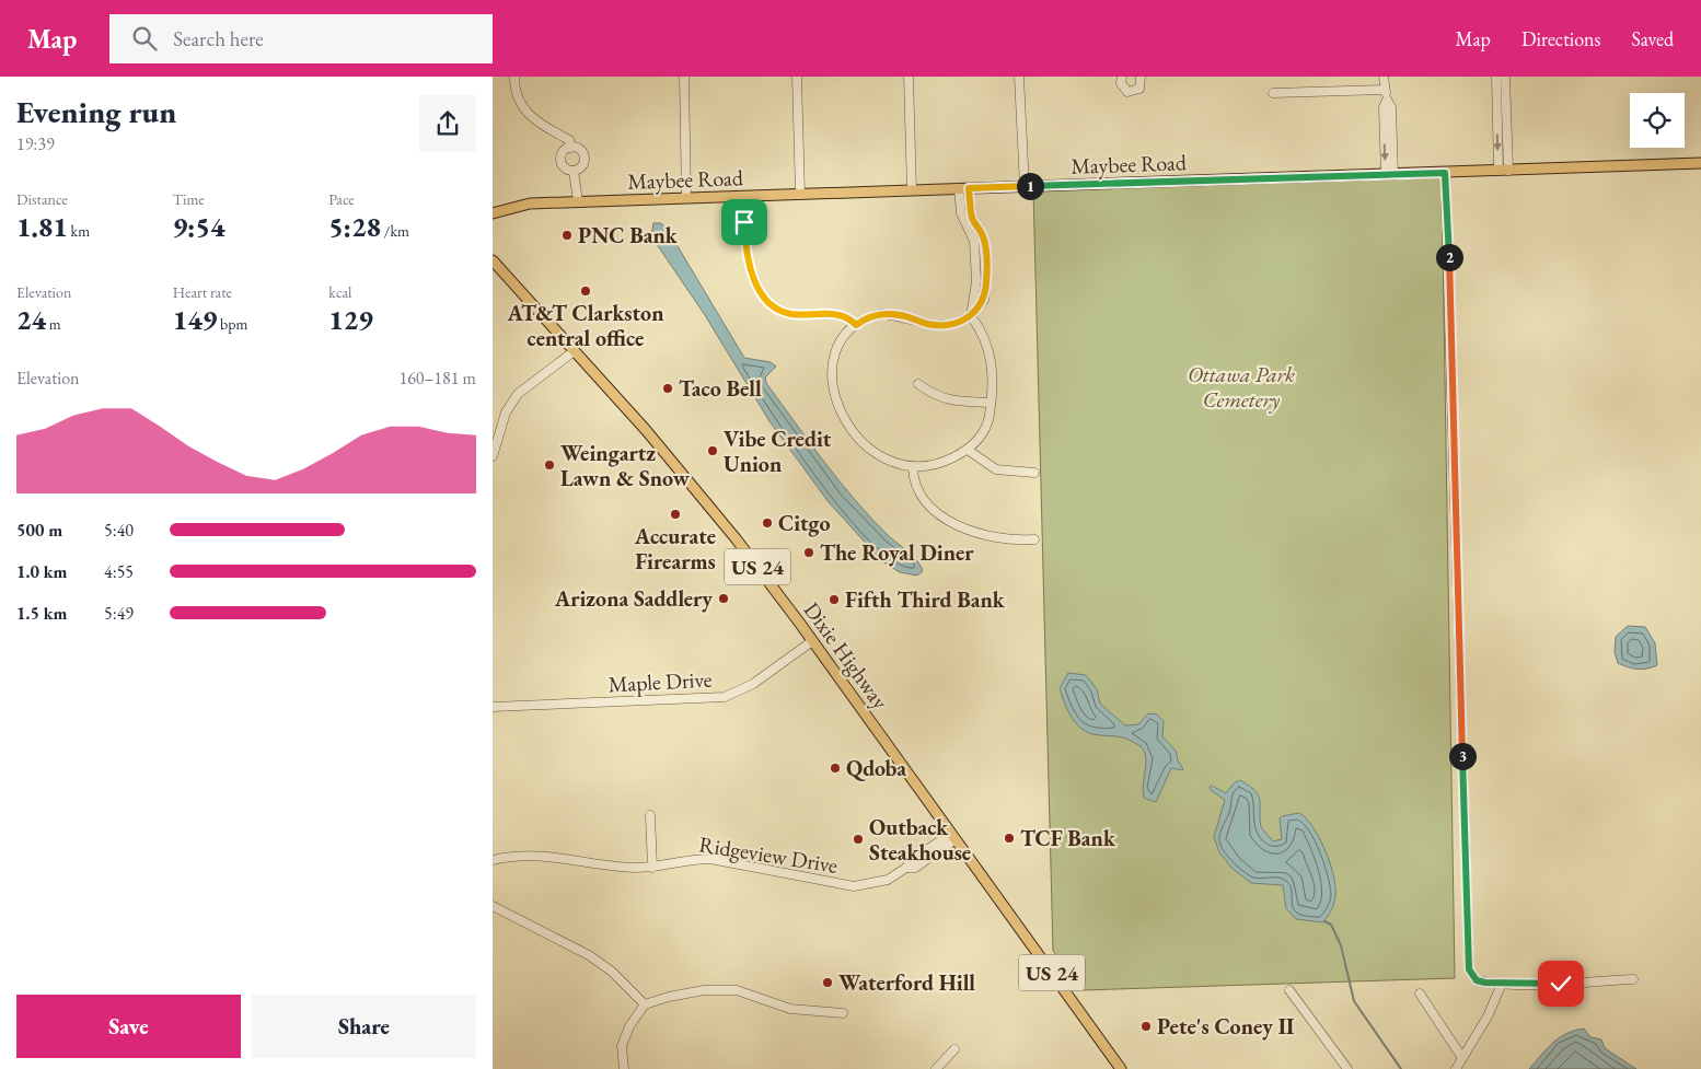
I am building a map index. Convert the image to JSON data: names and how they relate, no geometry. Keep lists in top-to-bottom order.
{
  "streets": {
    "main road": ["Maybee Road", "US 24", "Dixie Highway"],
    "street": ["Maple Drive", "Ridgeview Drive"]
  },
  "crossings": [
    ["Dixie Highway", "Maple Drive"],
    ["Dixie Highway", "Ridgeview Drive"]
  ],
  "parks": ["Ottawa Park Cemetery"],
  "places": [
    "PNC Bank",
    "AT&T Clarkston central office",
    "Taco Bell",
    "Vibe Credit Union",
    "Weingartz Lawn & Snow",
    "Accurate Firearms",
    "Citgo",
    "The Royal Diner",
    "Arizona Saddlery",
    "Fifth Third Bank",
    "Qdoba",
    "TCF Bank",
    "Outback Steakhouse",
    "Waterford Hill",
    "Pete's Coney II"
  ],
  "page": {
    "header": "Map",
    "search": "Search here",
    "nav": ["Map", "Directions", "Saved"],
    "heading": ["Evening run", "19:39"],
    "stats": [
      ["Distance", "1.81 km"],
      ["Time", "9:54"],
      ["Pace", "5:28 /km"],
      ["Elevation", "24 m"],
      ["Heart rate", "149 bpm"],
      ["kcal", "129"]
    ],
    "pins": ["1", "2", "3"],
    "chart": ["Elevation", "160–181 m"],
    "list": [
      {
        "name": "500 m",
        "note": "5:40"
      },
      {
        "name": "1.0 km",
        "note": "4:55"
      },
      {
        "name": "1.5 km",
        "note": "5:49"
      }
    ],
    "buttons": ["Save", "Share"]
  }
}
